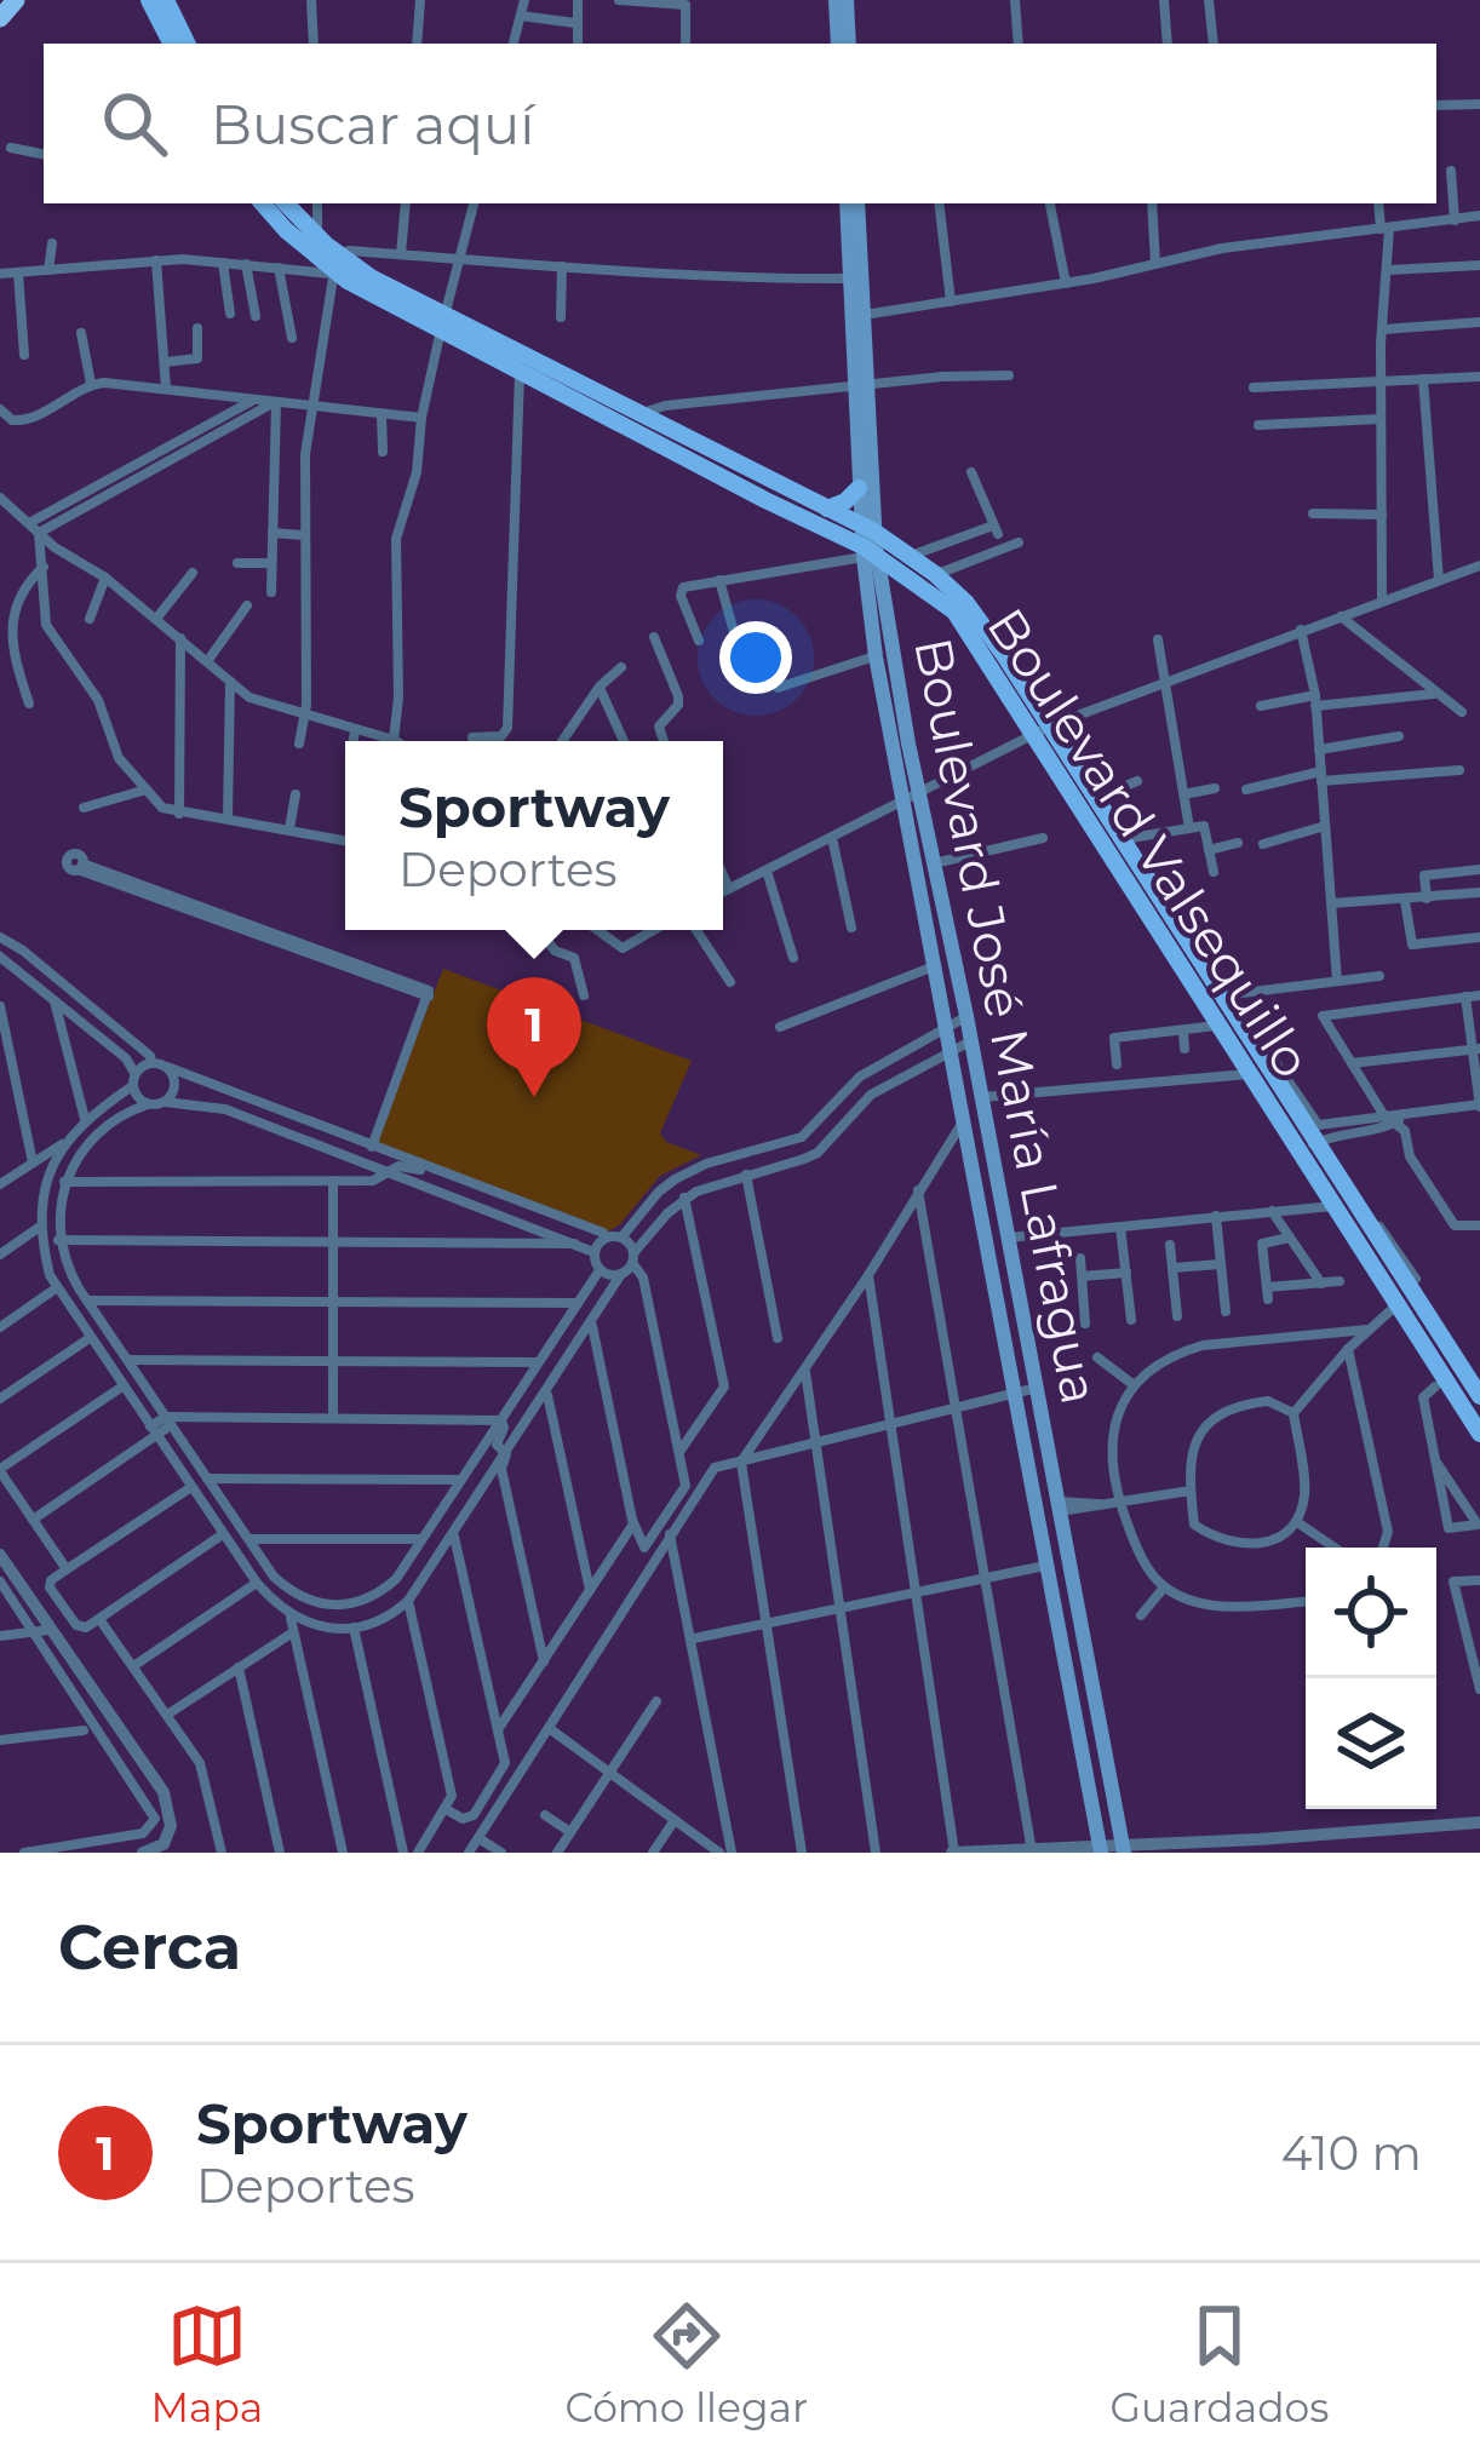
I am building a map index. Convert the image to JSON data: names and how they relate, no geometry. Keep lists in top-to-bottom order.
{
  "streets": {
    "main road": ["Boulevard Valsequillo", "Boulevard José María Lafragua"]
  },
  "crossings": [
    ["Boulevard Valsequillo", "Boulevard José María Lafragua"]
  ],
  "page": {
    "search": "Buscar aquí",
    "popup": ["Sportway", "Deportes"],
    "pins": "1",
    "heading": "Cerca",
    "list": [
      {
        "mark": "1",
        "name": "Sportway",
        "note": "Deportes",
        "value": "410 m"
      }
    ],
    "nav": ["Mapa", "Cómo llegar", "Guardados"]
  }
}
